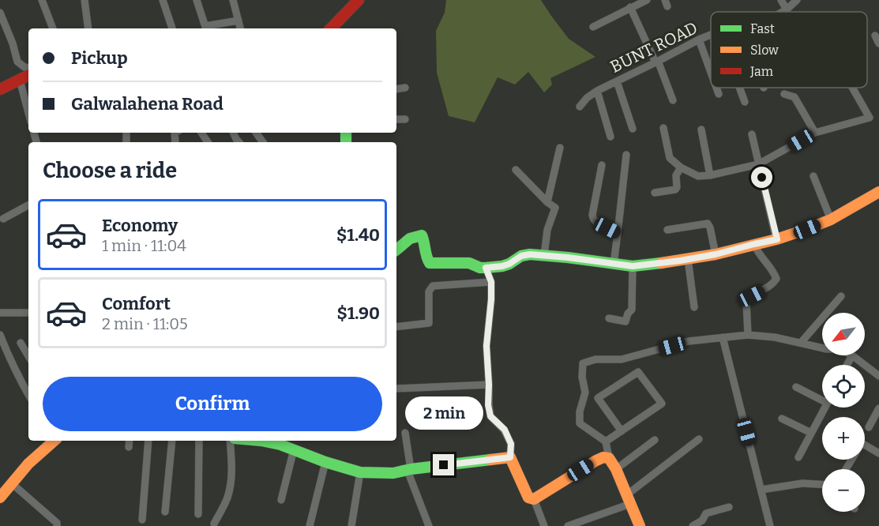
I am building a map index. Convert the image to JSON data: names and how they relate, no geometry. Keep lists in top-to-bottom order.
{
  "streets": {
    "street": ["BUNT ROAD"]
  },
  "legend": ["Fast", "Slow", "Jam"],
  "north": "bottom left",
  "page": {
    "banner": ["Pickup", "Galwalahena Road"],
    "heading": "Choose a ride",
    "list": [
      {
        "name": "Economy",
        "note": "1 min · 11:04",
        "value": "$1.40"
      },
      {
        "name": "Comfort",
        "note": "2 min · 11:05",
        "value": "$1.90"
      }
    ],
    "map_buttons": ["+", "−"],
    "buttons": "Confirm",
    "bubble": "2 min"
  }
}
